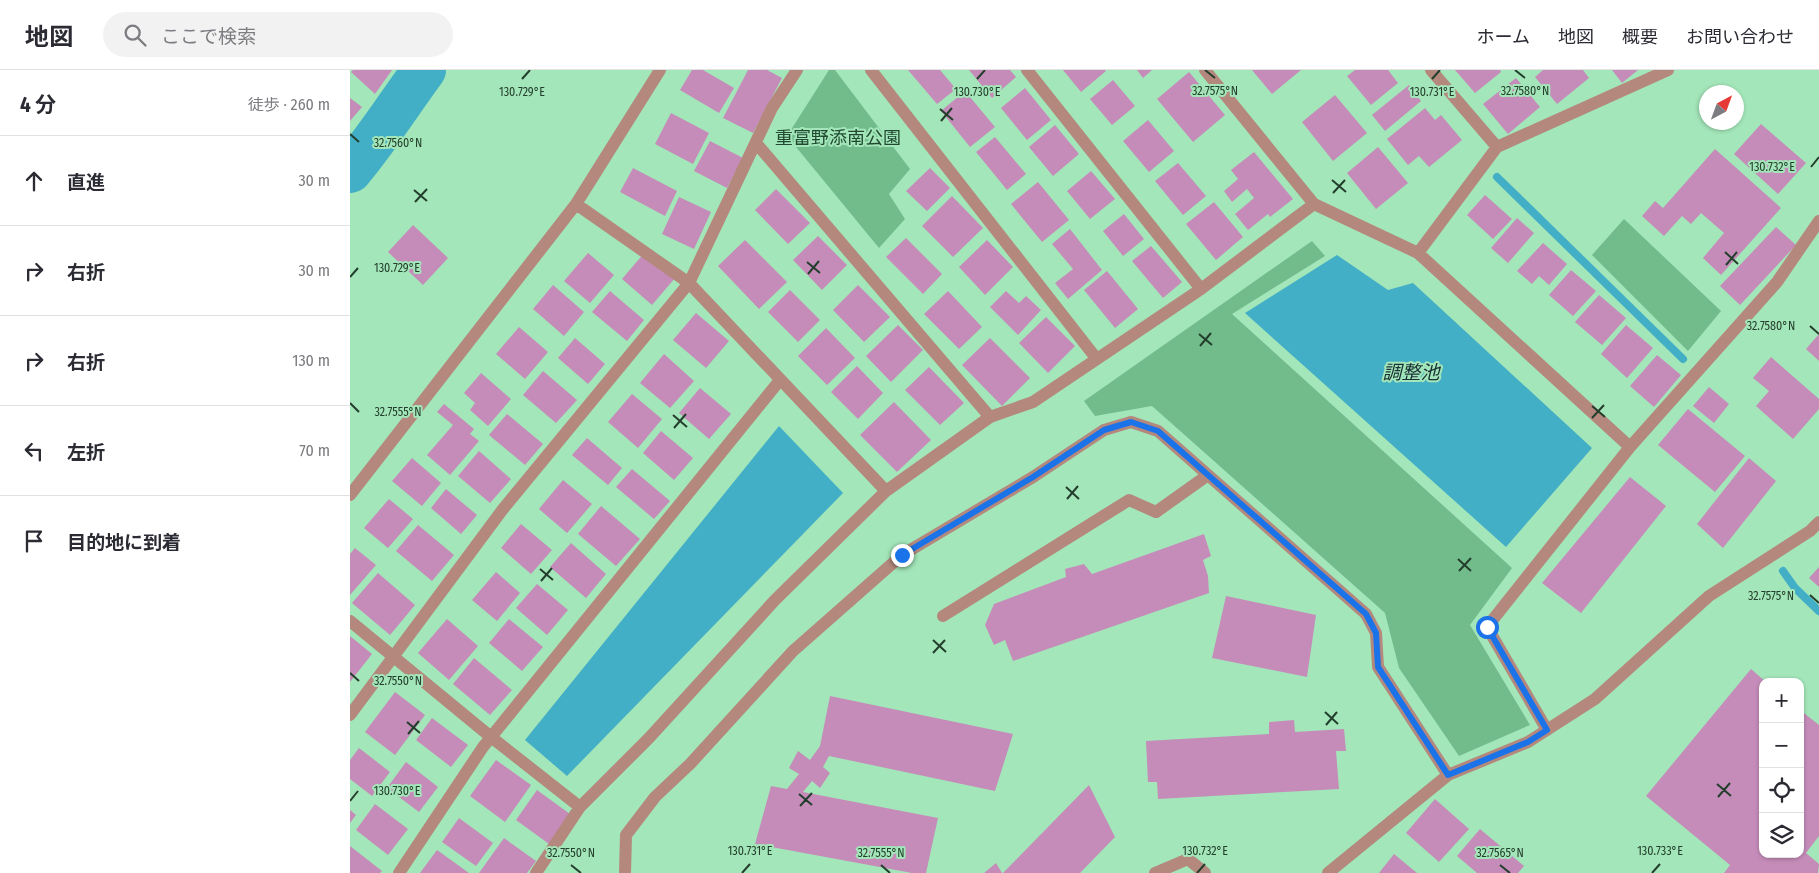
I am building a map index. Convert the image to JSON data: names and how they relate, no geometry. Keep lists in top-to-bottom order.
{
  "water": ["調整池"],
  "parks": ["重富野添南公園"],
  "north": "top right",
  "page": {
    "header": "地図",
    "search": "ここで検索",
    "nav": [
      "ホーム",
      "地図",
      "概要",
      "お問い合わせ"
    ],
    "heading": ["4 分", "徒歩 · 260 m"],
    "list": [
      ["直進", "30 m"],
      ["右折", "30 m"],
      ["右折", "130 m"],
      ["左折", "70 m"],
      "目的地に到着"
    ],
    "map_buttons": ["+", "−"]
  },
  "coordinates": [
    "32.7575°N",
    "32.7580°N",
    "130.729°E",
    "130.730°E",
    "130.731°E",
    "32.7560°N",
    "130.732°E",
    "32.7555°N",
    "32.7550°N",
    "130.733°E",
    "32.7565°N"
  ]
}
